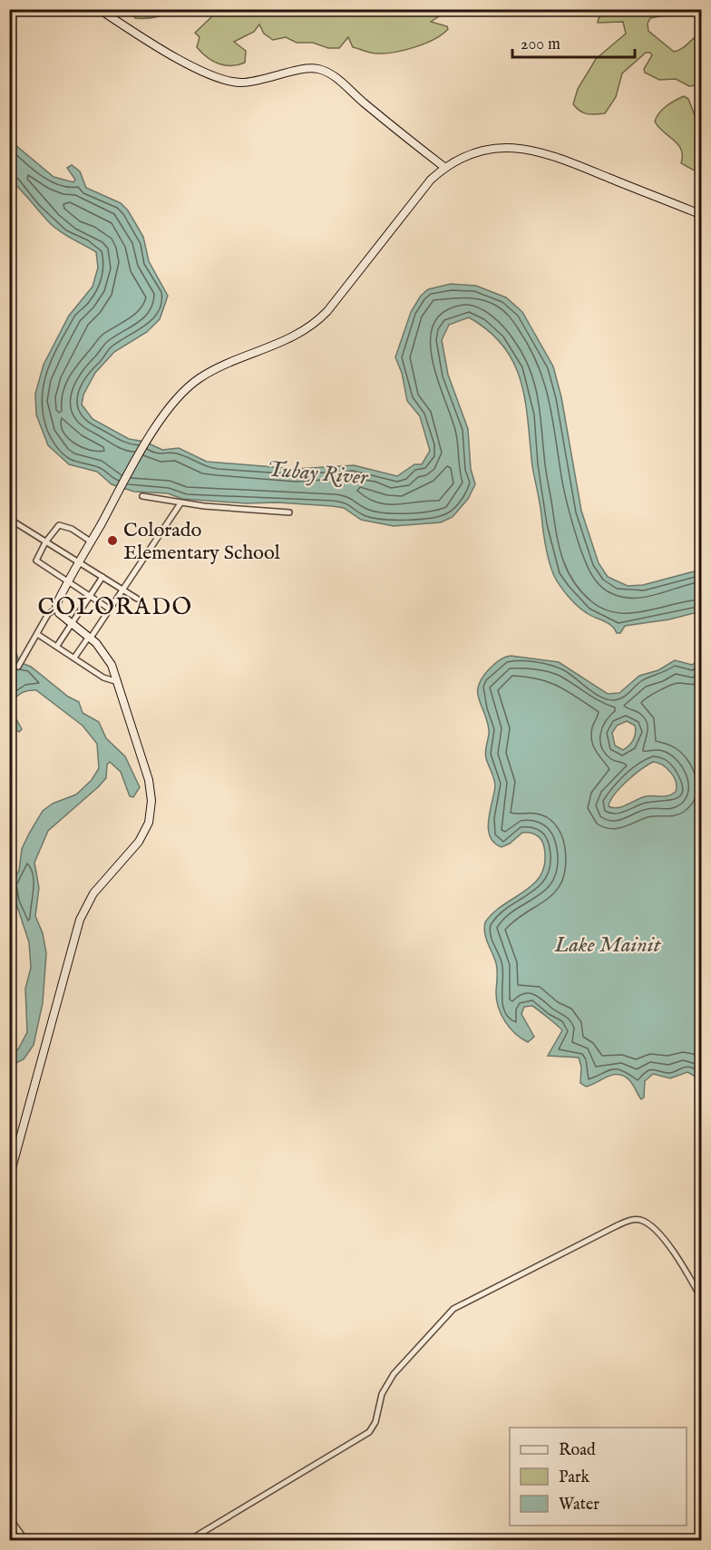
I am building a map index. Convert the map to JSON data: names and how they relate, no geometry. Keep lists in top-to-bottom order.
{
  "districts": ["COLORADO"],
  "water": ["Tubay River", "Lake Mainit"],
  "places": ["Colorado Elementary School"],
  "legend": ["Road", "Park", "Water"],
  "scale_bar": "200 m"
}
